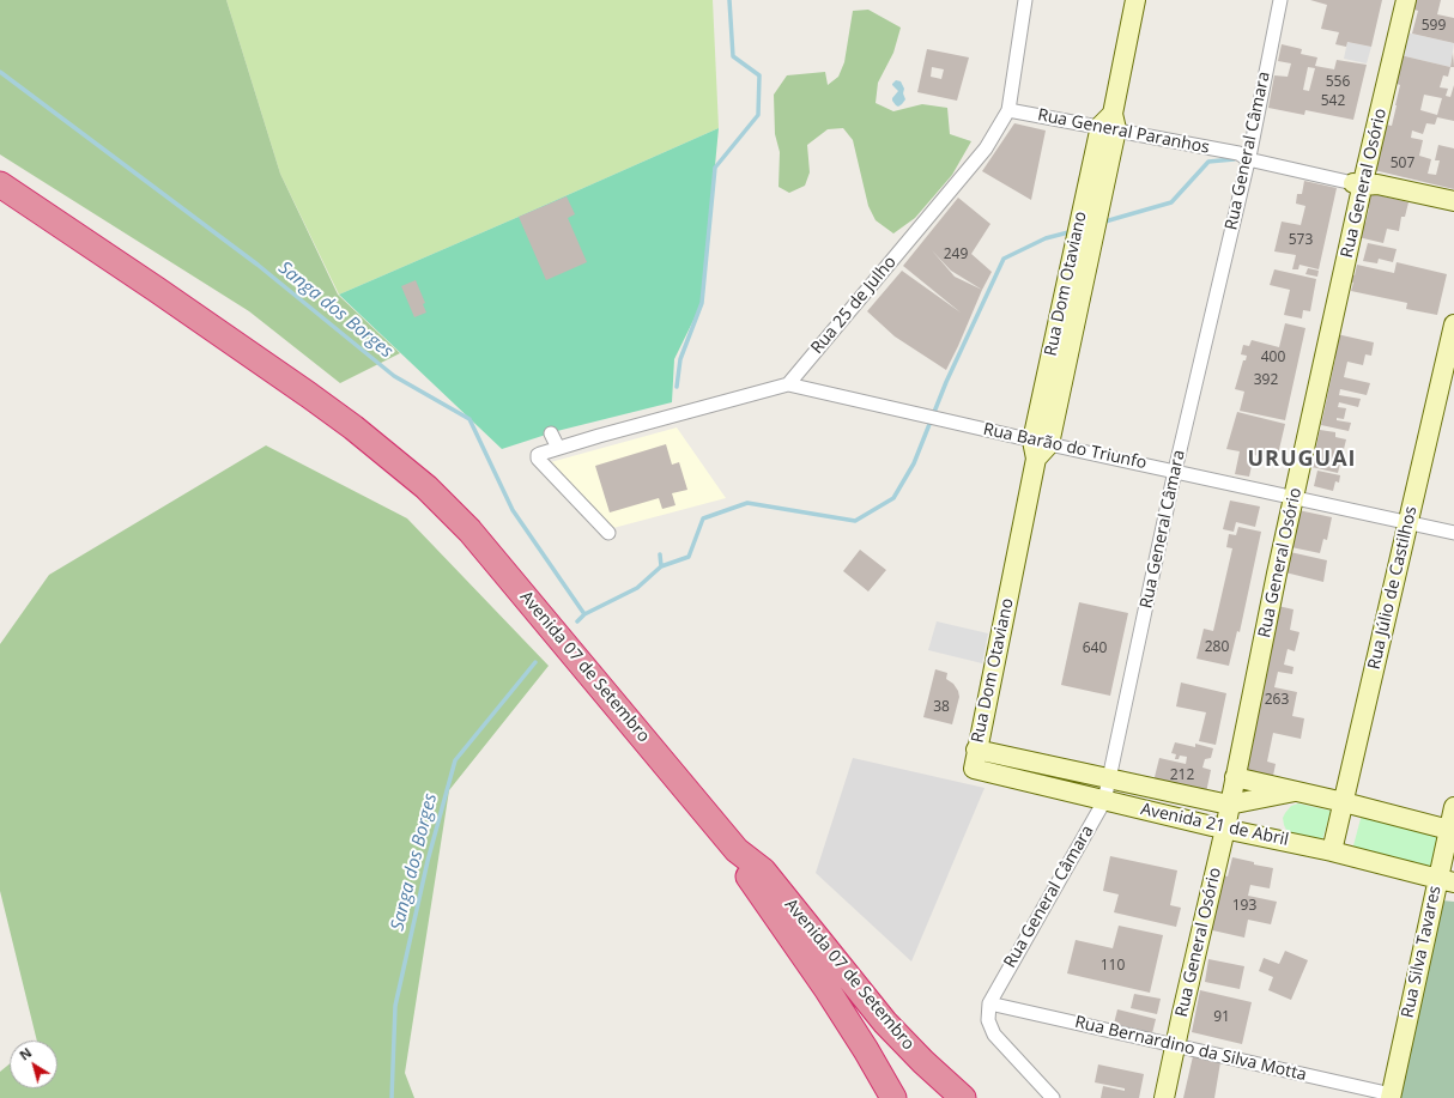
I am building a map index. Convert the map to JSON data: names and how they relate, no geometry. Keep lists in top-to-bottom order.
{
  "streets": {
    "highway": ["Avenida 07 de Setembro"],
    "street": [
      "Rua General Paranhos",
      "Rua General Câmara",
      "Rua General Osório",
      "Rua Dom Otaviano",
      "Rua 25 de Julho",
      "Rua Barão do Triunfo",
      "Rua Júlio de Castilhos",
      "Avenida 21 de Abril",
      "Rua Silva Tavares",
      "Rua Bernardino da Silva Motta"
    ]
  },
  "crossings": [
    ["Rua General Paranhos", "Rua General Câmara"],
    ["Rua General Paranhos", "Rua General Osório"],
    ["Rua General Paranhos", "Rua Dom Otaviano"],
    ["Rua General Paranhos", "Rua 25 de Julho"],
    ["Rua General Câmara", "Rua Barão do Triunfo"],
    ["Rua General Câmara", "Avenida 21 de Abril"],
    ["Rua General Câmara", "Rua Bernardino da Silva Motta"],
    ["Rua General Osório", "Rua Barão do Triunfo"],
    ["Rua General Osório", "Avenida 21 de Abril"],
    ["Rua General Osório", "Rua Bernardino da Silva Motta"],
    ["Rua Dom Otaviano", "Rua Barão do Triunfo"],
    ["Rua Dom Otaviano", "Avenida 21 de Abril"],
    ["Rua 25 de Julho", "Rua Barão do Triunfo"],
    ["Rua Barão do Triunfo", "Rua Júlio de Castilhos"],
    ["Rua Júlio de Castilhos", "Avenida 21 de Abril"],
    ["Avenida 21 de Abril", "Rua Silva Tavares"],
    ["Rua Silva Tavares", "Rua Bernardino da Silva Motta"]
  ],
  "districts": ["URUGUAI"],
  "water": ["Sanga dos Borges"],
  "house_numbers": [
    "599",
    "556",
    "542",
    "507",
    "573",
    "249",
    "400",
    "392",
    "280",
    "640",
    "263",
    "38",
    "212",
    "193",
    "110",
    "91"
  ],
  "north": "top left"
}
